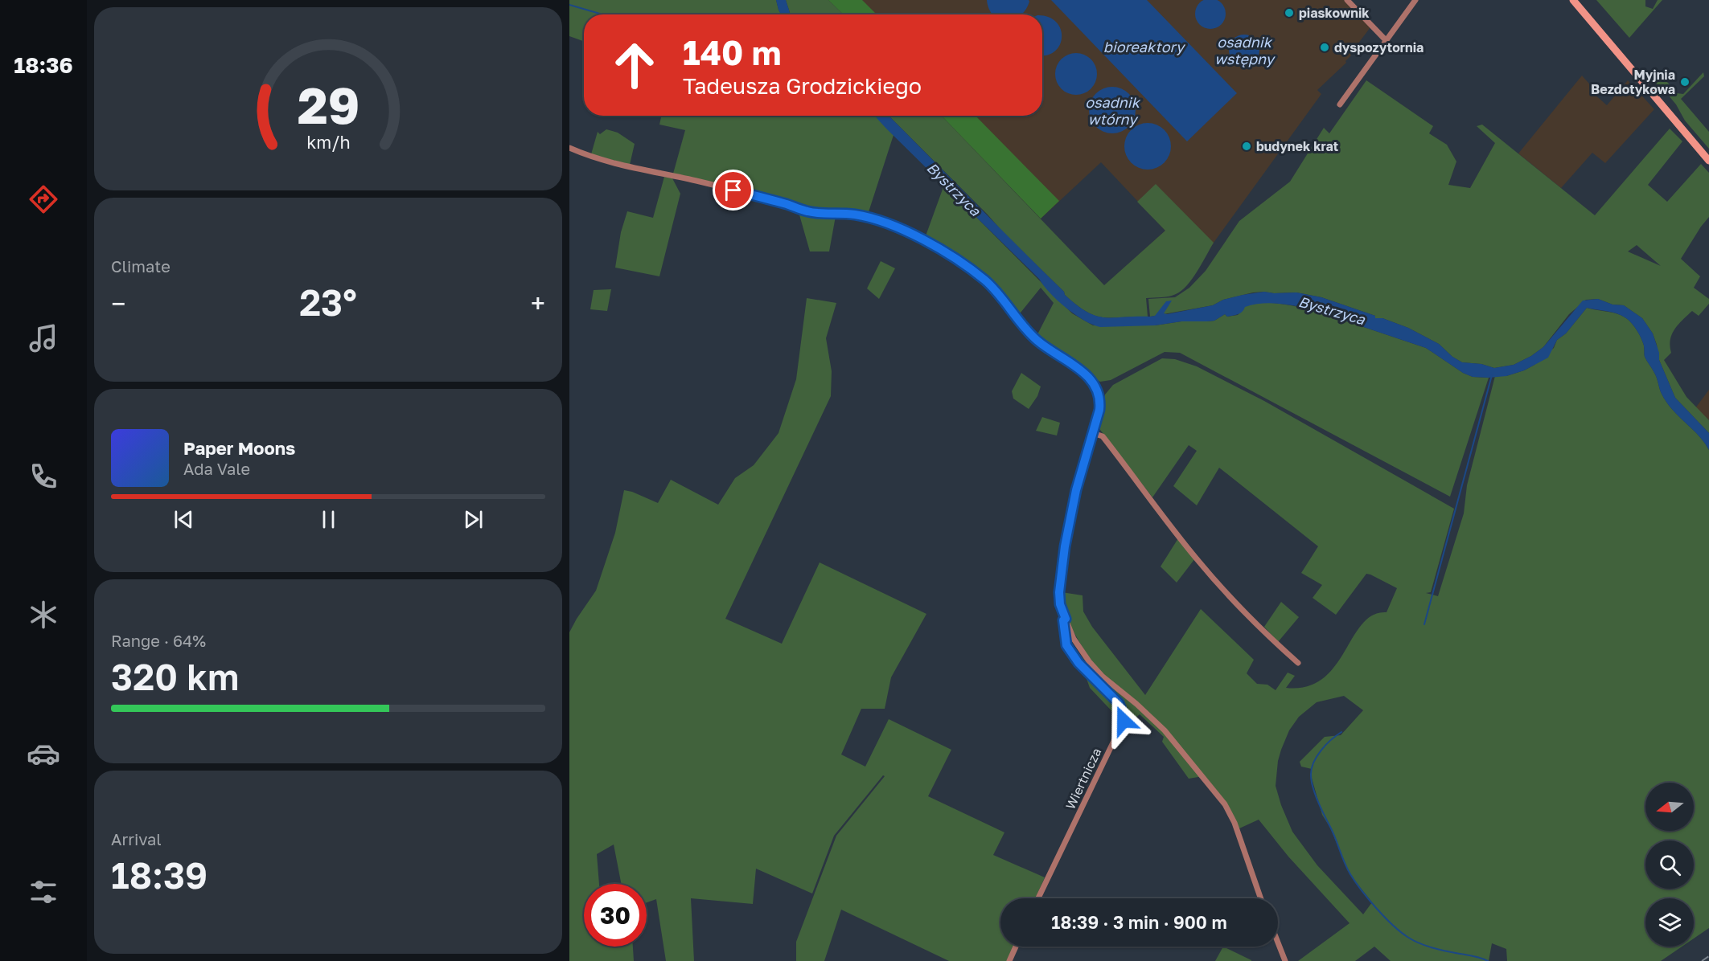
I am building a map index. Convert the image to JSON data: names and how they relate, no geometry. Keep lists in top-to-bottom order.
{
  "streets": {
    "street": ["Wiertnicza"]
  },
  "water": [
    "osadnik wstępny",
    "bioreaktory",
    "osadnik wtórny",
    "Bystrzyca"
  ],
  "places": [
    "piaskownik",
    "dyspozytornia",
    "Myjnia Bezdotykowa",
    "budynek krat"
  ],
  "north": "left",
  "page": {
    "tabs": "18:36",
    "turn": ["140 m", "Tadeusza Grodzickiego"],
    "tile": [
      "Climate",
      ["Range · 64%", "320 km"],
      ["Arrival", "18:39"]
    ],
    "heat": ["−", "23°", "+"],
    "song": ["Paper Moons", "Ada Vale"],
    "limit": "30",
    "trip": "18:39 · 3 min · 900 m",
    "gauge": ["29", "km/h"]
  }
}
